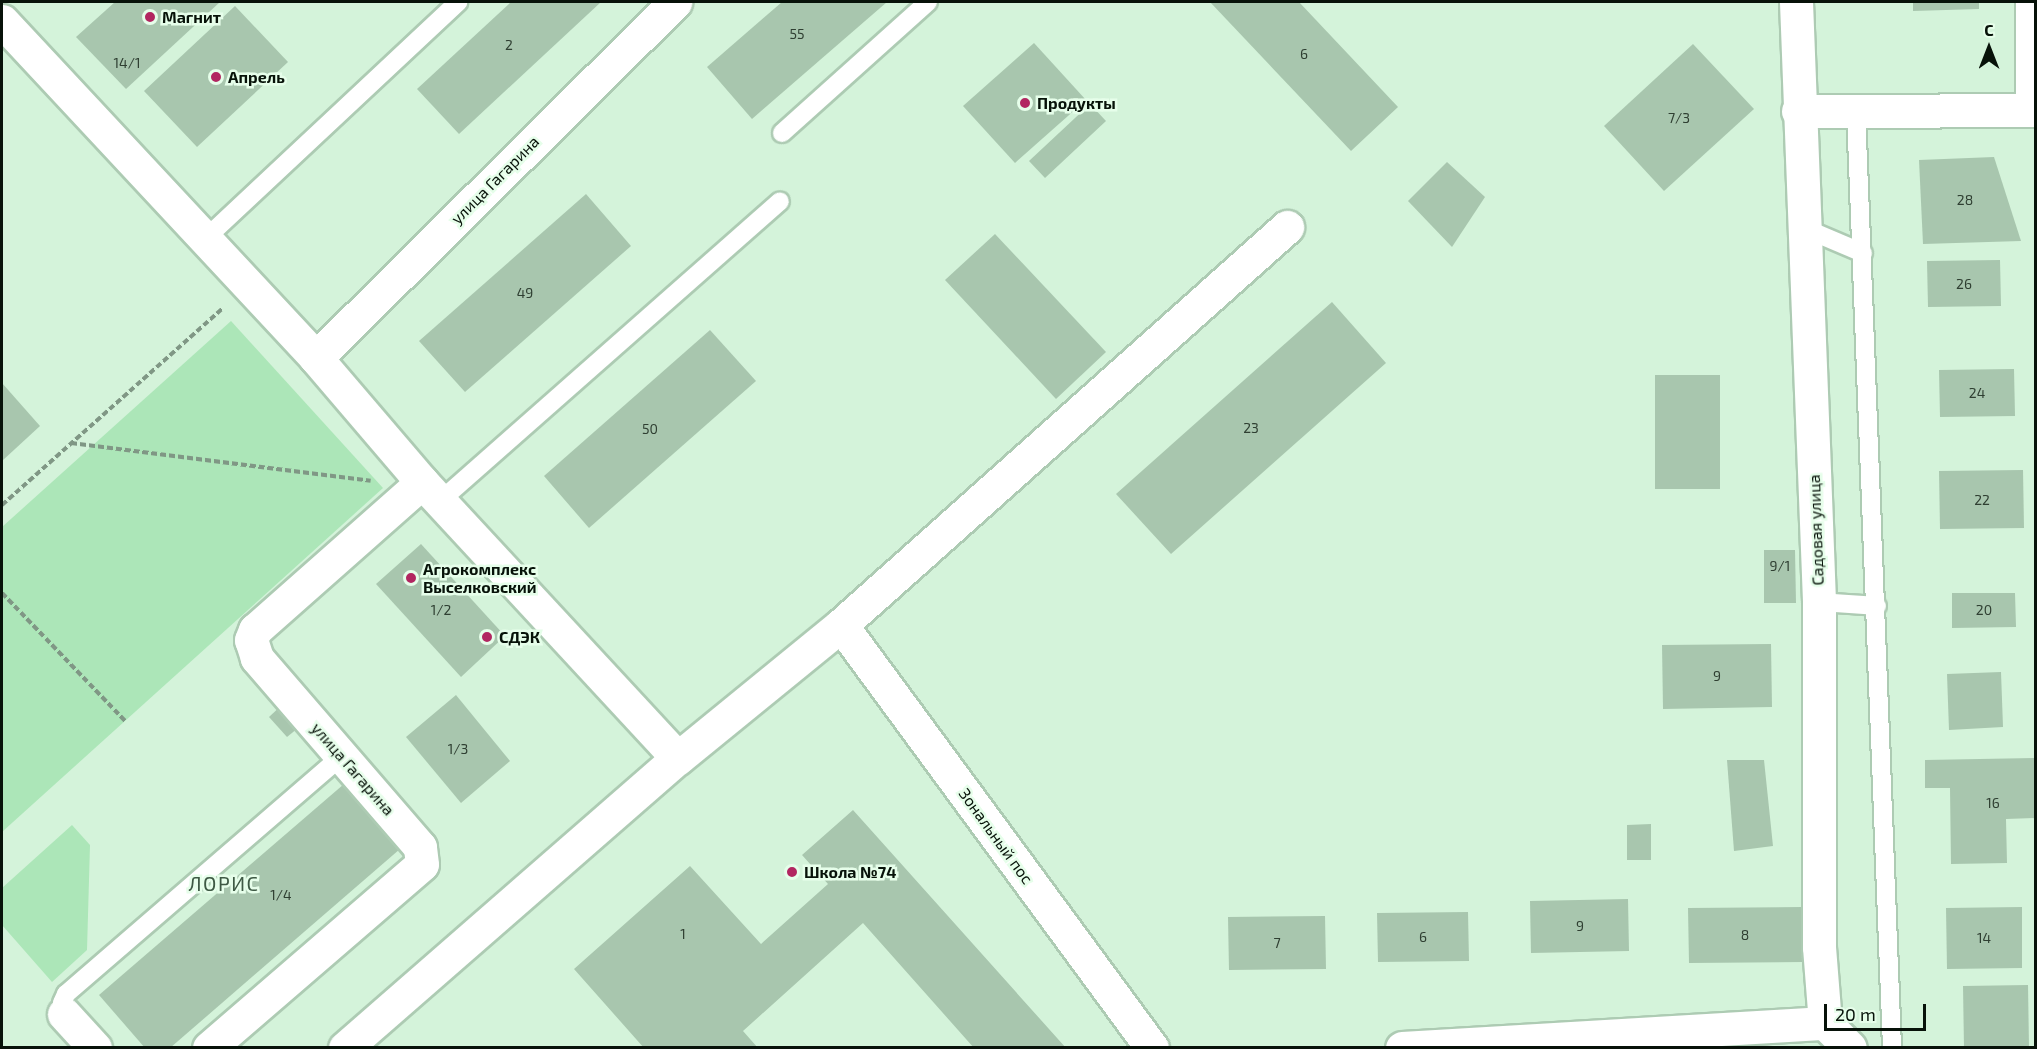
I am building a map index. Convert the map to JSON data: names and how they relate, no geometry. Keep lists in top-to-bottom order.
{
  "streets": {
    "street": ["улица Гагарина", "Садовая улица", "Зональный пос"]
  },
  "districts": ["ЛОРИС"],
  "places": [
    "Магнит",
    "Апрель",
    "Продукты",
    "Агрокомплекс Выселковский",
    "СДЭК",
    "Школа №74"
  ],
  "house_numbers": [
    "55",
    "2",
    "6",
    "14/1",
    "7/3",
    "28",
    "26",
    "49",
    "24",
    "23",
    "50",
    "22",
    "9/1",
    "1/2",
    "20",
    "9",
    "1/3",
    "16",
    "1/4",
    "9",
    "1",
    "8",
    "6",
    "14",
    "7"
  ],
  "scale_bar": "20 m",
  "north": "top"
}
